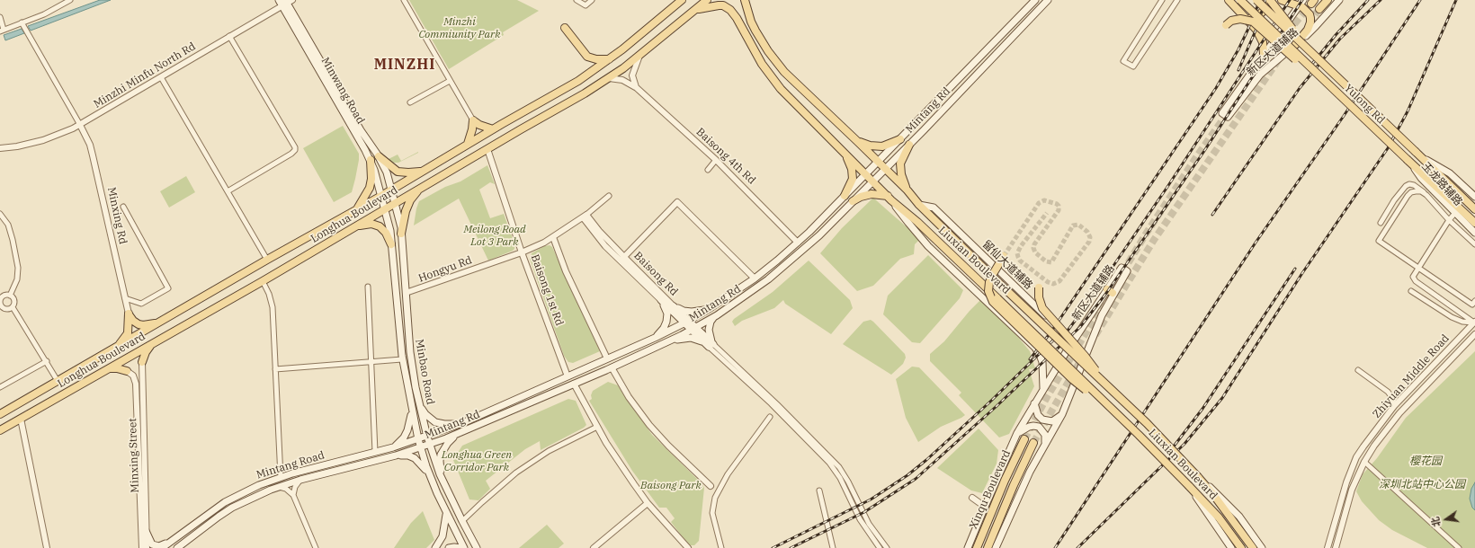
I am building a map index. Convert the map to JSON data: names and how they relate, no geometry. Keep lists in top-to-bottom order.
{
  "streets": {
    "main road": [
      "新区大道辅路",
      "Minwang Road",
      "Yulong Rd",
      "Mintang Rd",
      "玉龙路辅路",
      "Longhua Boulevard",
      "Liuxian Boulevard",
      "留仙大道辅路",
      "Baisong Rd",
      "Minbao Road",
      "Mintang Road",
      "Xinqu Boulevard"
    ],
    "street": [
      "Minzhi Minfu North Rd",
      "Baisong 4th Rd",
      "Minxing Rd",
      "Hongyu Rd",
      "Baisong 1st Rd",
      "Zhiyuan Middle Road",
      "Minxing Street"
    ]
  },
  "crossings": [
    ["新区大道辅路", "留仙大道辅路"],
    ["Minzhi Minfu North Rd", "Minwang Road"],
    ["Minzhi Minfu North Rd", "Minxing Rd"],
    ["Minwang Road", "Longhua Boulevard"],
    ["Minwang Road", "Minbao Road"],
    ["Yulong Rd", "玉龙路辅路"],
    ["Mintang Rd", "Baisong 4th Rd"],
    ["Mintang Rd", "Liuxian Boulevard"],
    ["Mintang Rd", "Baisong Rd"],
    ["Mintang Rd", "Baisong 1st Rd"],
    ["Mintang Rd", "Minbao Road"],
    ["Mintang Rd", "Mintang Road"],
    ["Baisong 4th Rd", "Longhua Boulevard"],
    ["Longhua Boulevard", "Liuxian Boulevard"],
    ["Longhua Boulevard", "Baisong 1st Rd"],
    ["Longhua Boulevard", "Minbao Road"],
    ["Liuxian Boulevard", "留仙大道辅路"],
    ["Hongyu Rd", "Baisong Rd"],
    ["Hongyu Rd", "Baisong 1st Rd"],
    ["Hongyu Rd", "Minbao Road"],
    ["Minbao Road", "Mintang Road"]
  ],
  "districts": ["MINZHI"],
  "parks": [
    "Minzhi Commiunity Park",
    "Meilong Road Lot 3 Park",
    "Longhua Green Corridor Park",
    "樱花园",
    "深圳北站中心公园",
    "Baisong Park"
  ],
  "north": "left"
}
